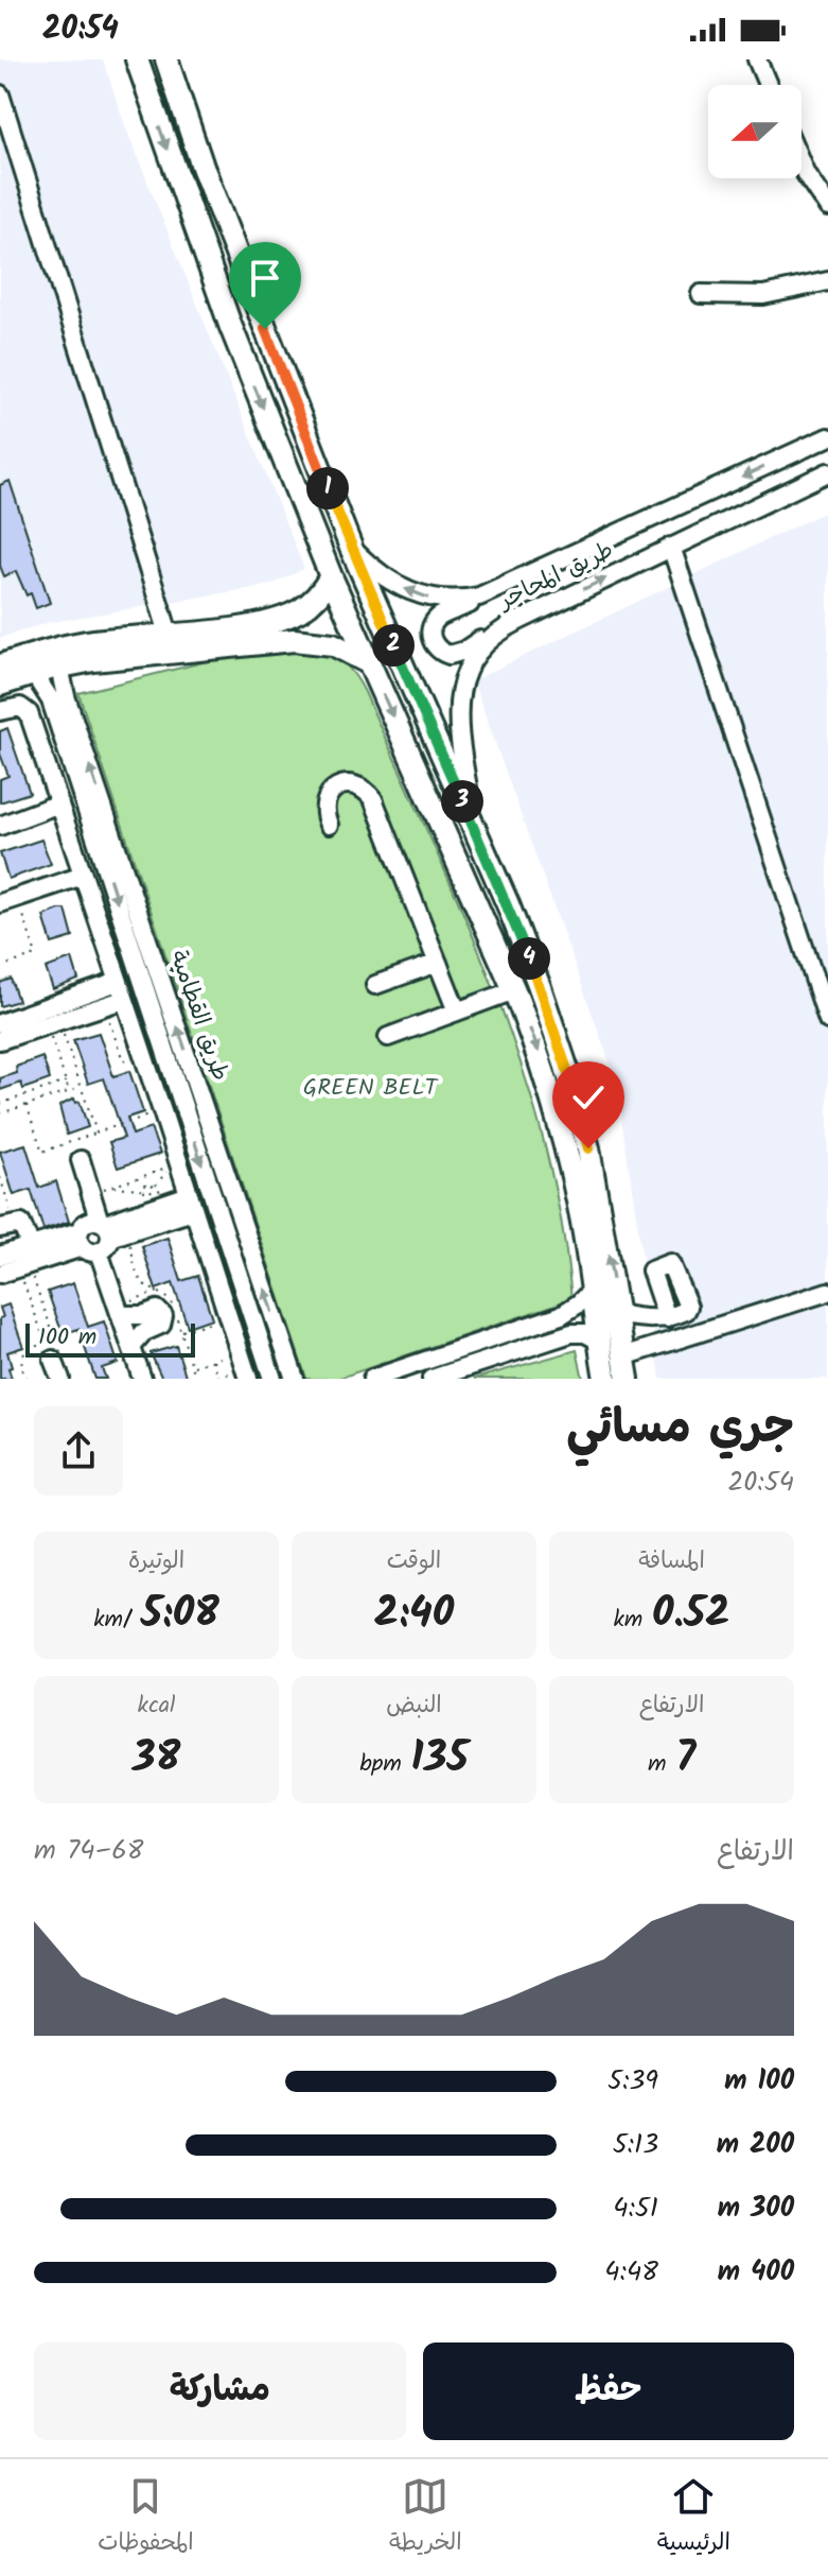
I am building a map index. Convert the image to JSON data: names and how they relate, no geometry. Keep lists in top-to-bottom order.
{
  "streets": {
    "street": ["طريق المحاجر", "طريق القطامية"]
  },
  "parks": ["GREEN BELT"],
  "scale_bar": "100 m",
  "north": "left",
  "page": {
    "status": "20:54",
    "pins": [
      "1",
      "2",
      "3",
      "4"
    ],
    "scale": "100 m",
    "heading": ["جري مسائي", "20:54"],
    "stats": [
      ["المسافة", "0.52 km"],
      ["الوقت", "2:40"],
      ["الوتيرة", "5:08 /km"],
      ["الارتفاع", "7 m"],
      ["النبض", "135 bpm"],
      ["kcal", "38"]
    ],
    "chart": ["الارتفاع", "68–74 m"],
    "list": [
      {
        "name": "100 m",
        "note": "5:39"
      },
      {
        "name": "200 m",
        "note": "5:13"
      },
      {
        "name": "300 m",
        "note": "4:51"
      },
      {
        "name": "400 m",
        "note": "4:48"
      }
    ],
    "buttons": ["حفظ", "مشاركة"],
    "tabs": ["الرئيسية", "الخريطة", "المحفوظات"]
  }
}
